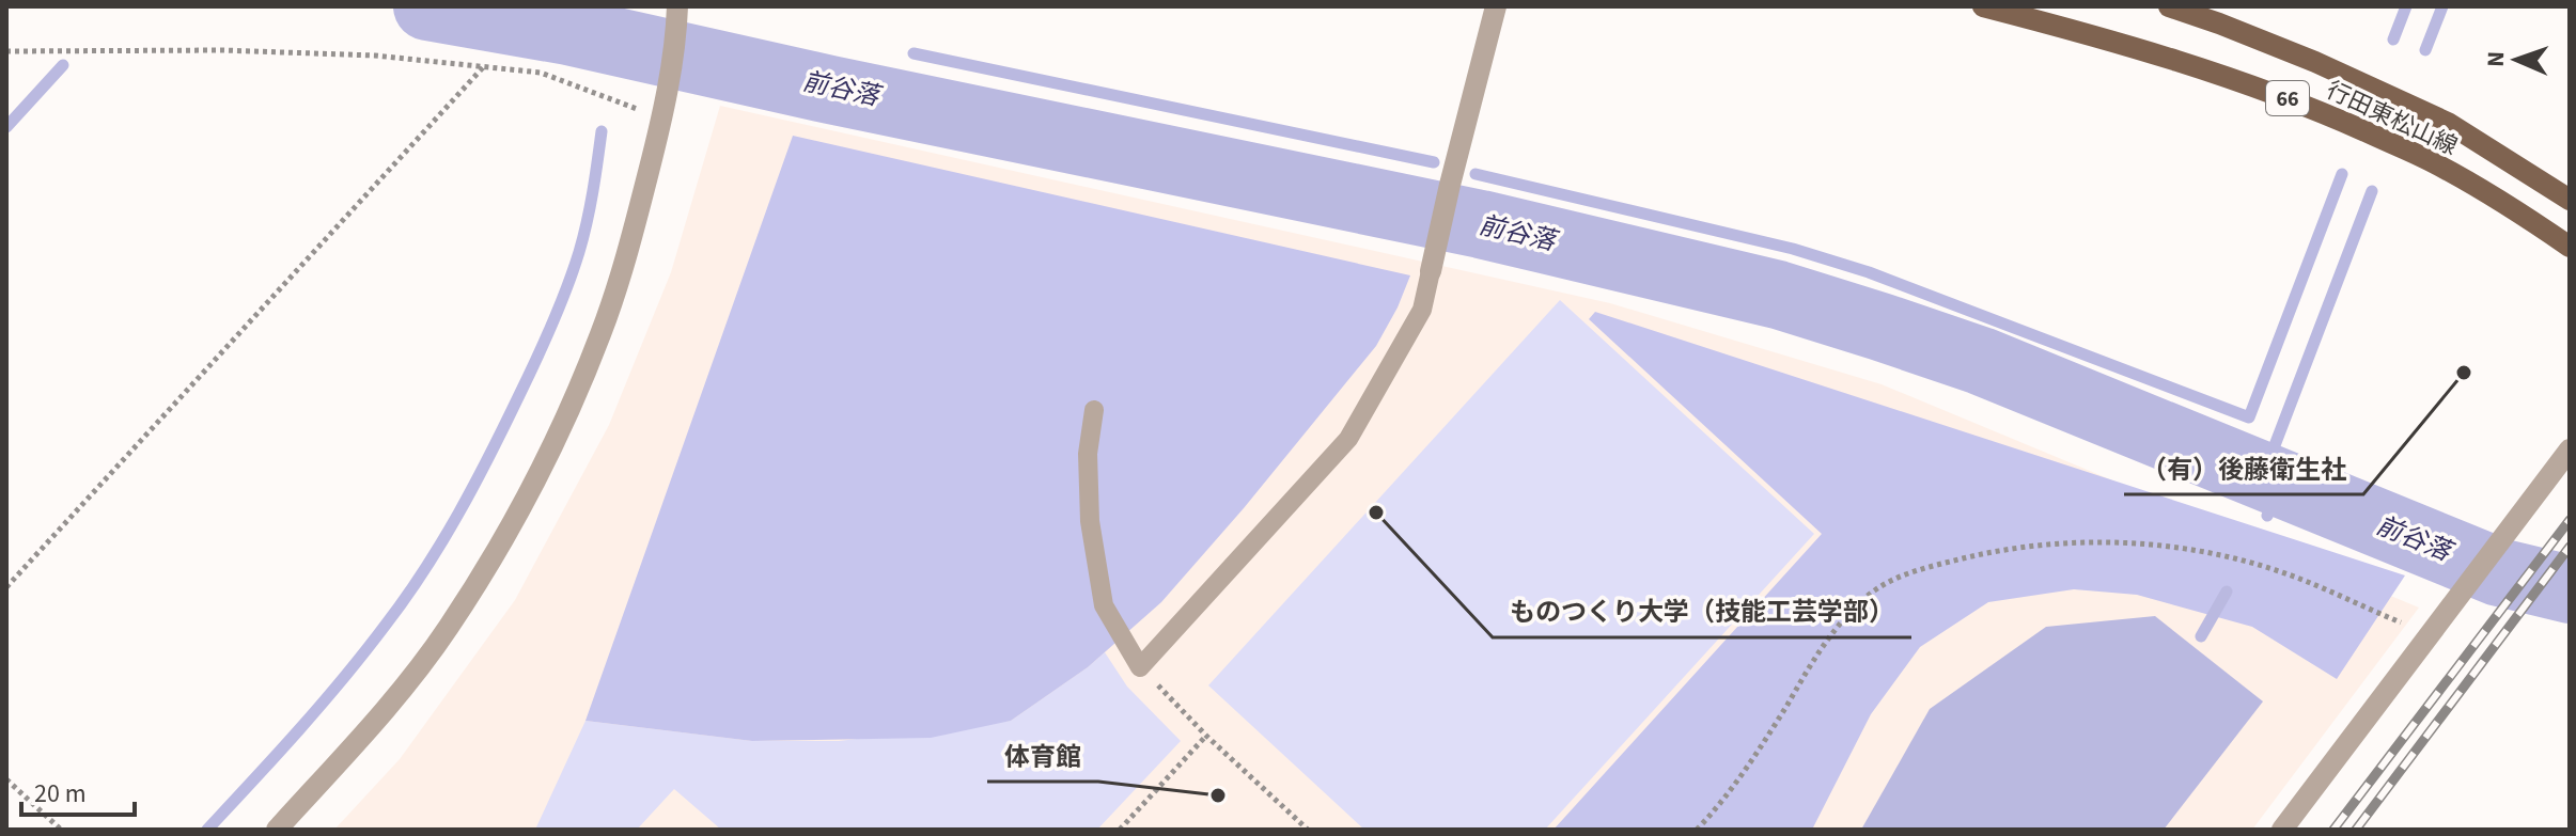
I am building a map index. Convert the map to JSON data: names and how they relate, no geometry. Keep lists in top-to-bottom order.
{
  "streets": {
    "main road": ["66", "行田東松山線"]
  },
  "water": ["前谷落"],
  "places": ["（有）後藤衛生社", "ものつくり大学（技能工芸学部）", "体育館"],
  "scale_bar": "20 m",
  "north": "left"
}
